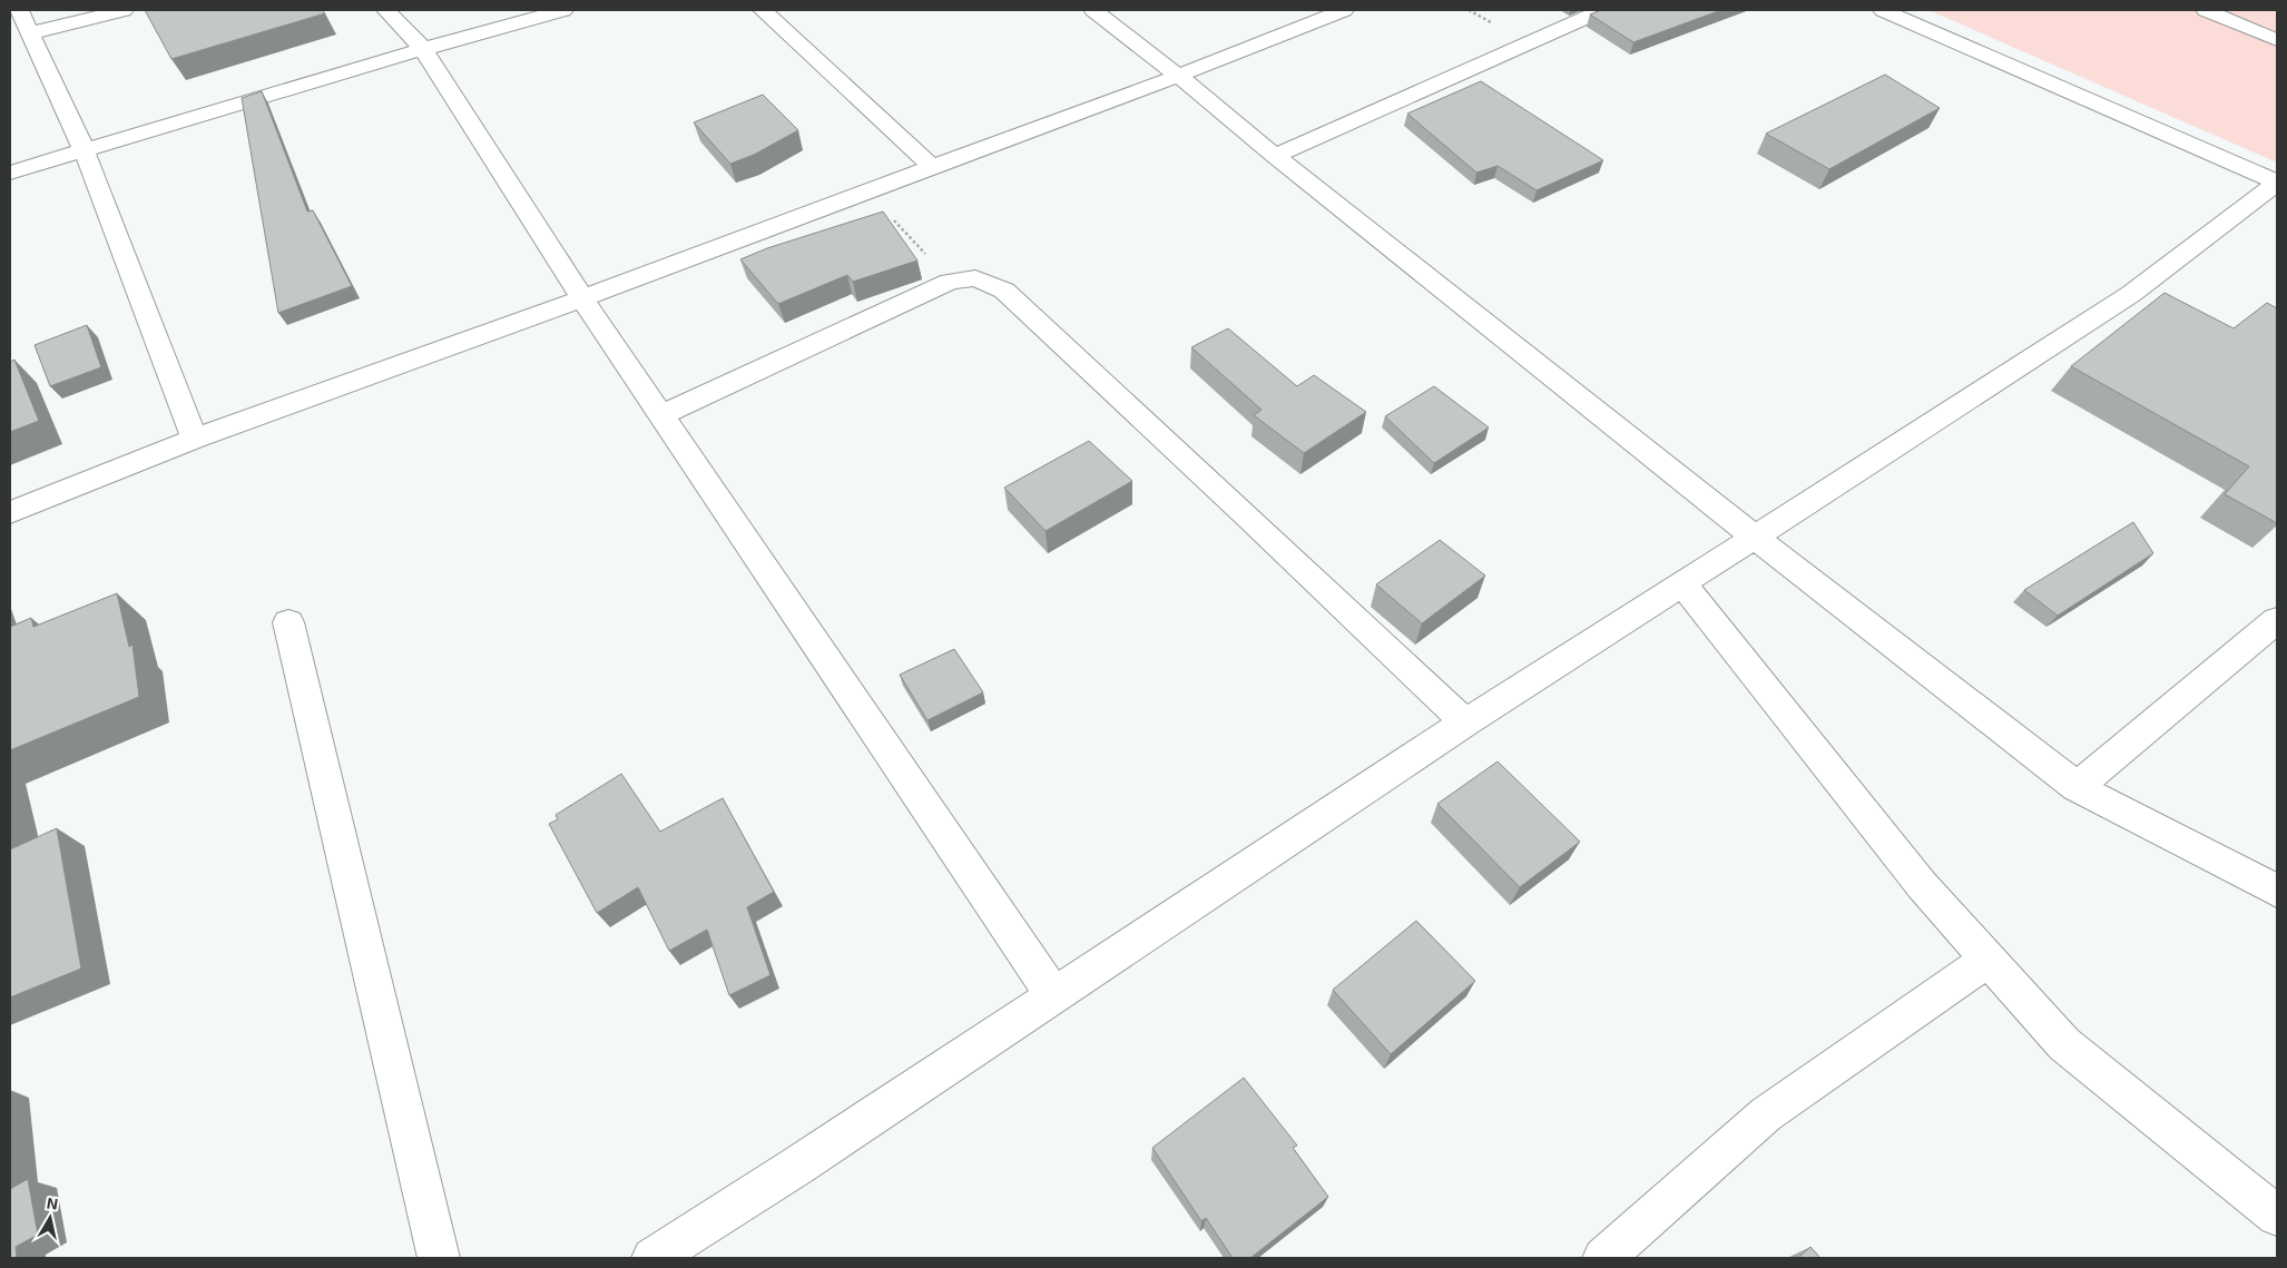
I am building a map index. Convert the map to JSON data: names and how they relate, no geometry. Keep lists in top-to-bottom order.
{
  "north": "top"
}
